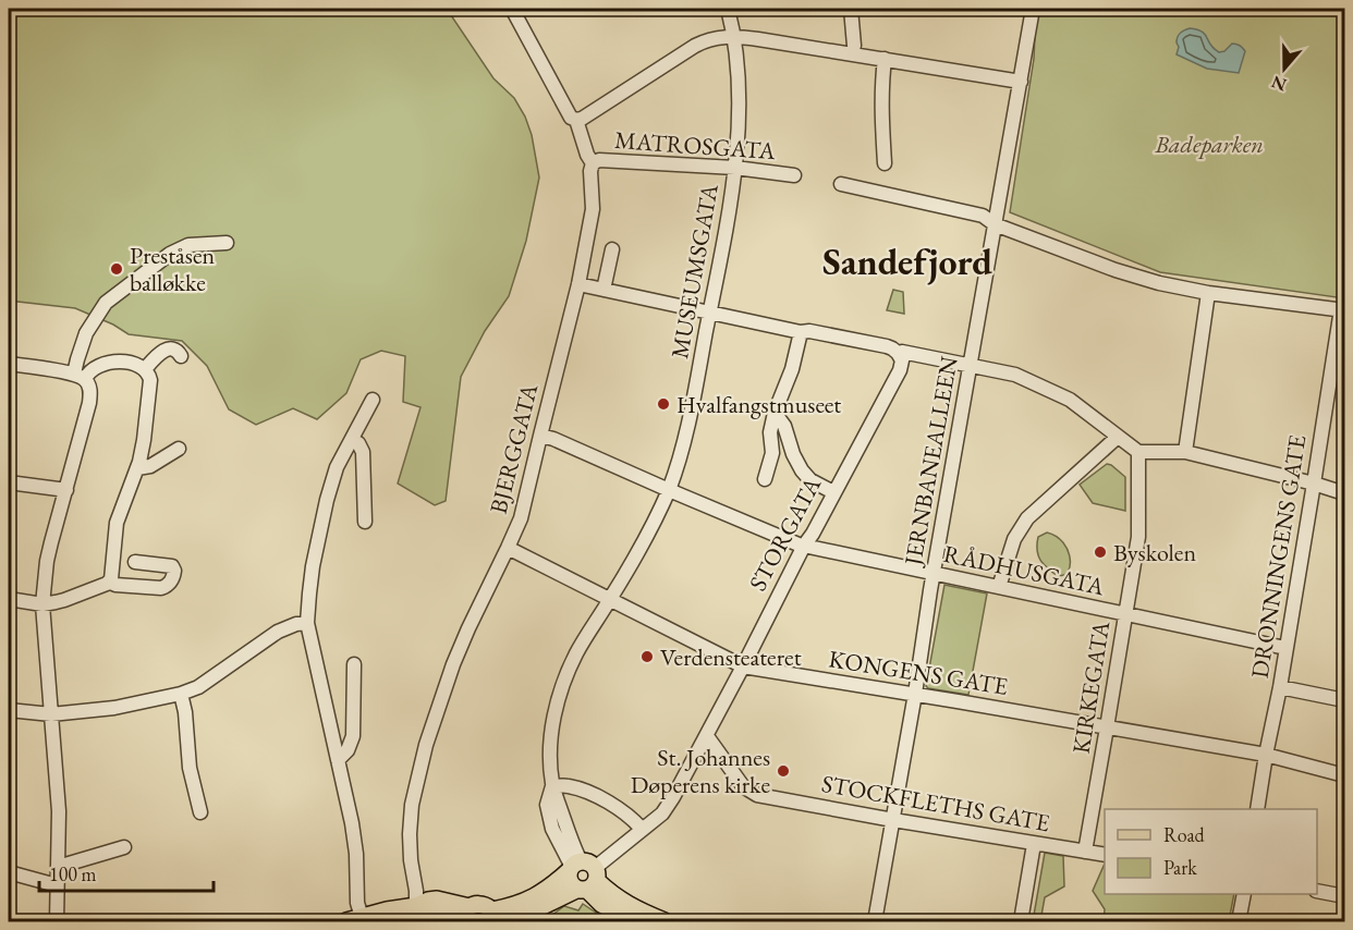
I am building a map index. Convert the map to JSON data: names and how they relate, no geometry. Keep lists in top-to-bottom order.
{
  "streets": {
    "street": [
      "MATROSGATA",
      "MUSEUMSGATA",
      "BJERGGATA",
      "JERNBANEALLEEN",
      "STORGATA",
      "DRONNINGENS GATE",
      "RÅDHUSGATA",
      "KONGENS GATE",
      "KIRKEGATA",
      "STOCKFLETHS GATE"
    ]
  },
  "crossings": [
    ["MATROSGATA", "MUSEUMSGATA"],
    ["MATROSGATA", "BJERGGATA"],
    ["MUSEUMSGATA", "RÅDHUSGATA"],
    ["MUSEUMSGATA", "KONGENS GATE"],
    ["BJERGGATA", "RÅDHUSGATA"],
    ["BJERGGATA", "KONGENS GATE"],
    ["JERNBANEALLEEN", "RÅDHUSGATA"],
    ["JERNBANEALLEEN", "KONGENS GATE"],
    ["JERNBANEALLEEN", "STOCKFLETHS GATE"],
    ["STORGATA", "RÅDHUSGATA"],
    ["STORGATA", "KONGENS GATE"],
    ["STORGATA", "STOCKFLETHS GATE"],
    ["DRONNINGENS GATE", "RÅDHUSGATA"],
    ["DRONNINGENS GATE", "KONGENS GATE"],
    ["RÅDHUSGATA", "KIRKEGATA"],
    ["KONGENS GATE", "KIRKEGATA"],
    ["KIRKEGATA", "STOCKFLETHS GATE"]
  ],
  "districts": ["Sandefjord"],
  "parks": ["Badeparken"],
  "places": [
    "Preståsen balløkke",
    "Hvalfangstmuseet",
    "Byskolen",
    "Verdensteateret",
    "St. Johannes Døperens kirke"
  ],
  "legend": ["Road", "Park"],
  "scale_bar": "100 m",
  "north": "bottom"
}
